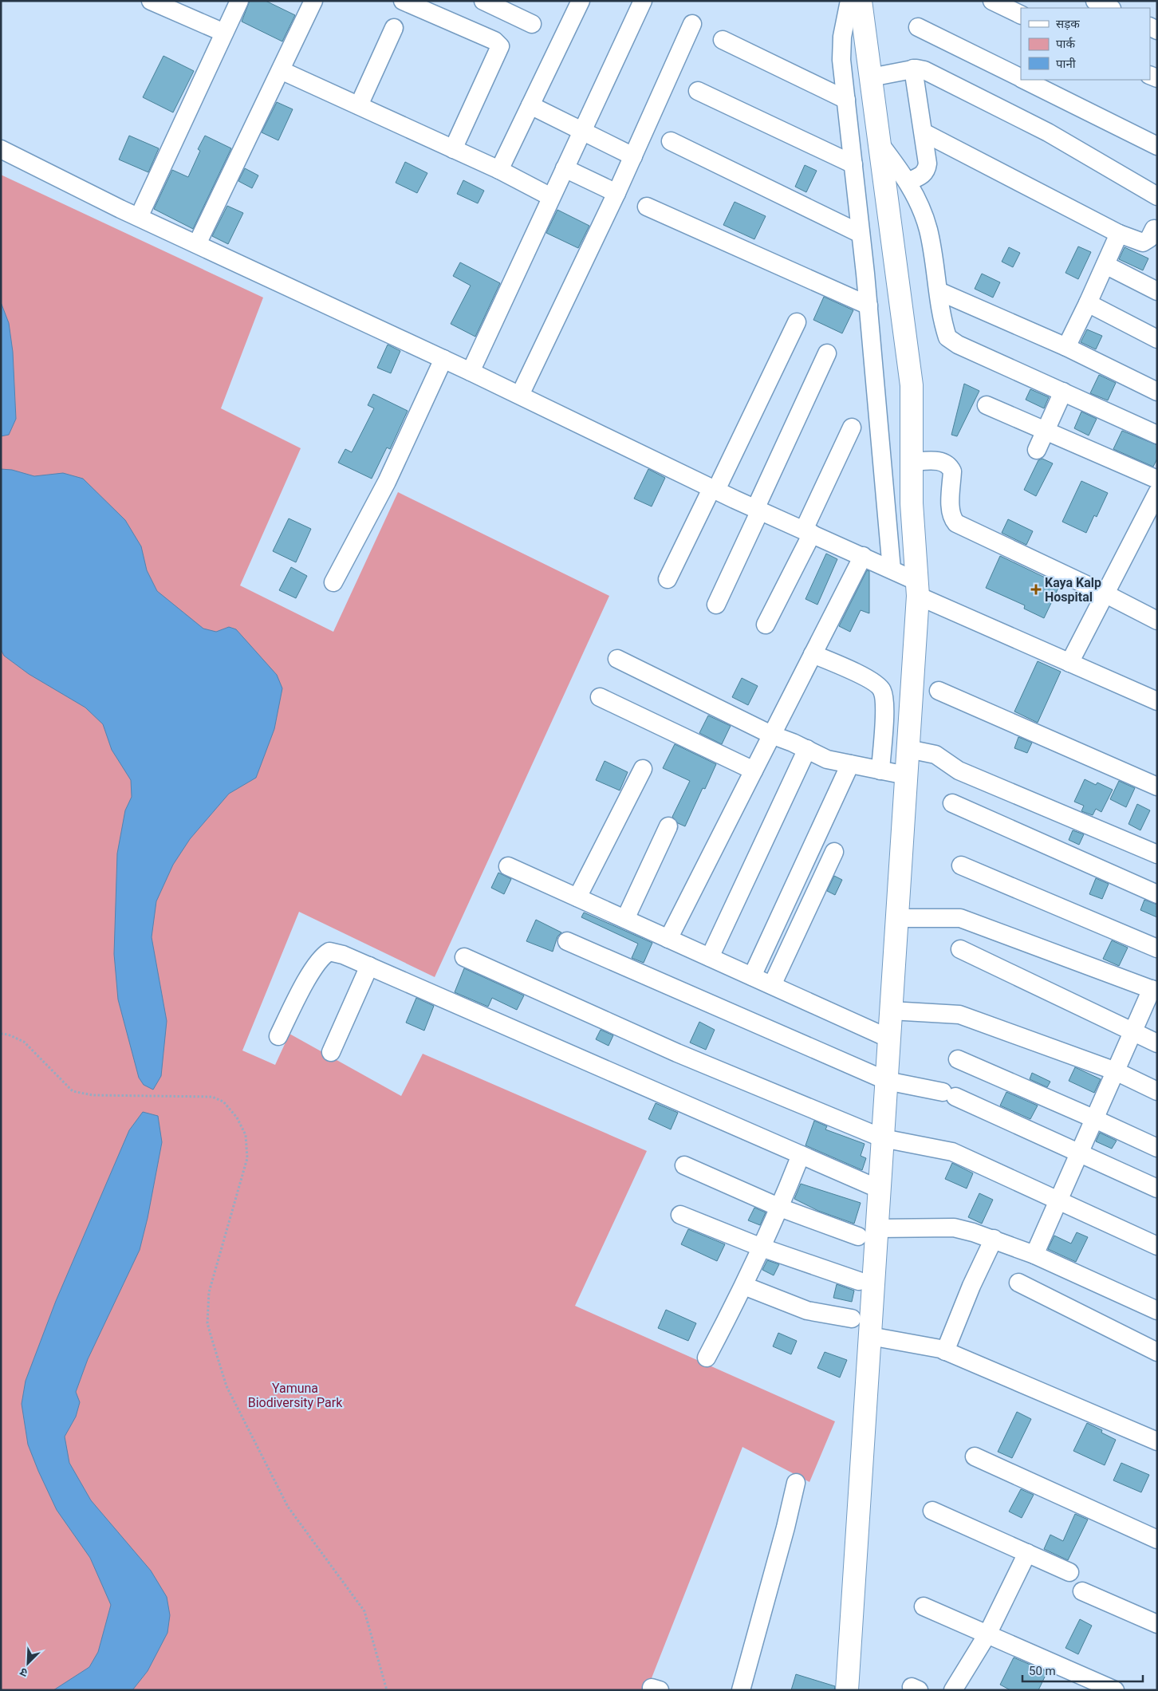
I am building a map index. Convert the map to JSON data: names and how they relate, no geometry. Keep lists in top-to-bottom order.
{
  "parks": ["Yamuna Biodiversity Park"],
  "places": {
    "health": ["Kaya Kalp Hospital"]
  },
  "legend": ["सड़क", "पार्क", "पानी"],
  "scale_bar": "50 m",
  "north": "bottom left"
}
